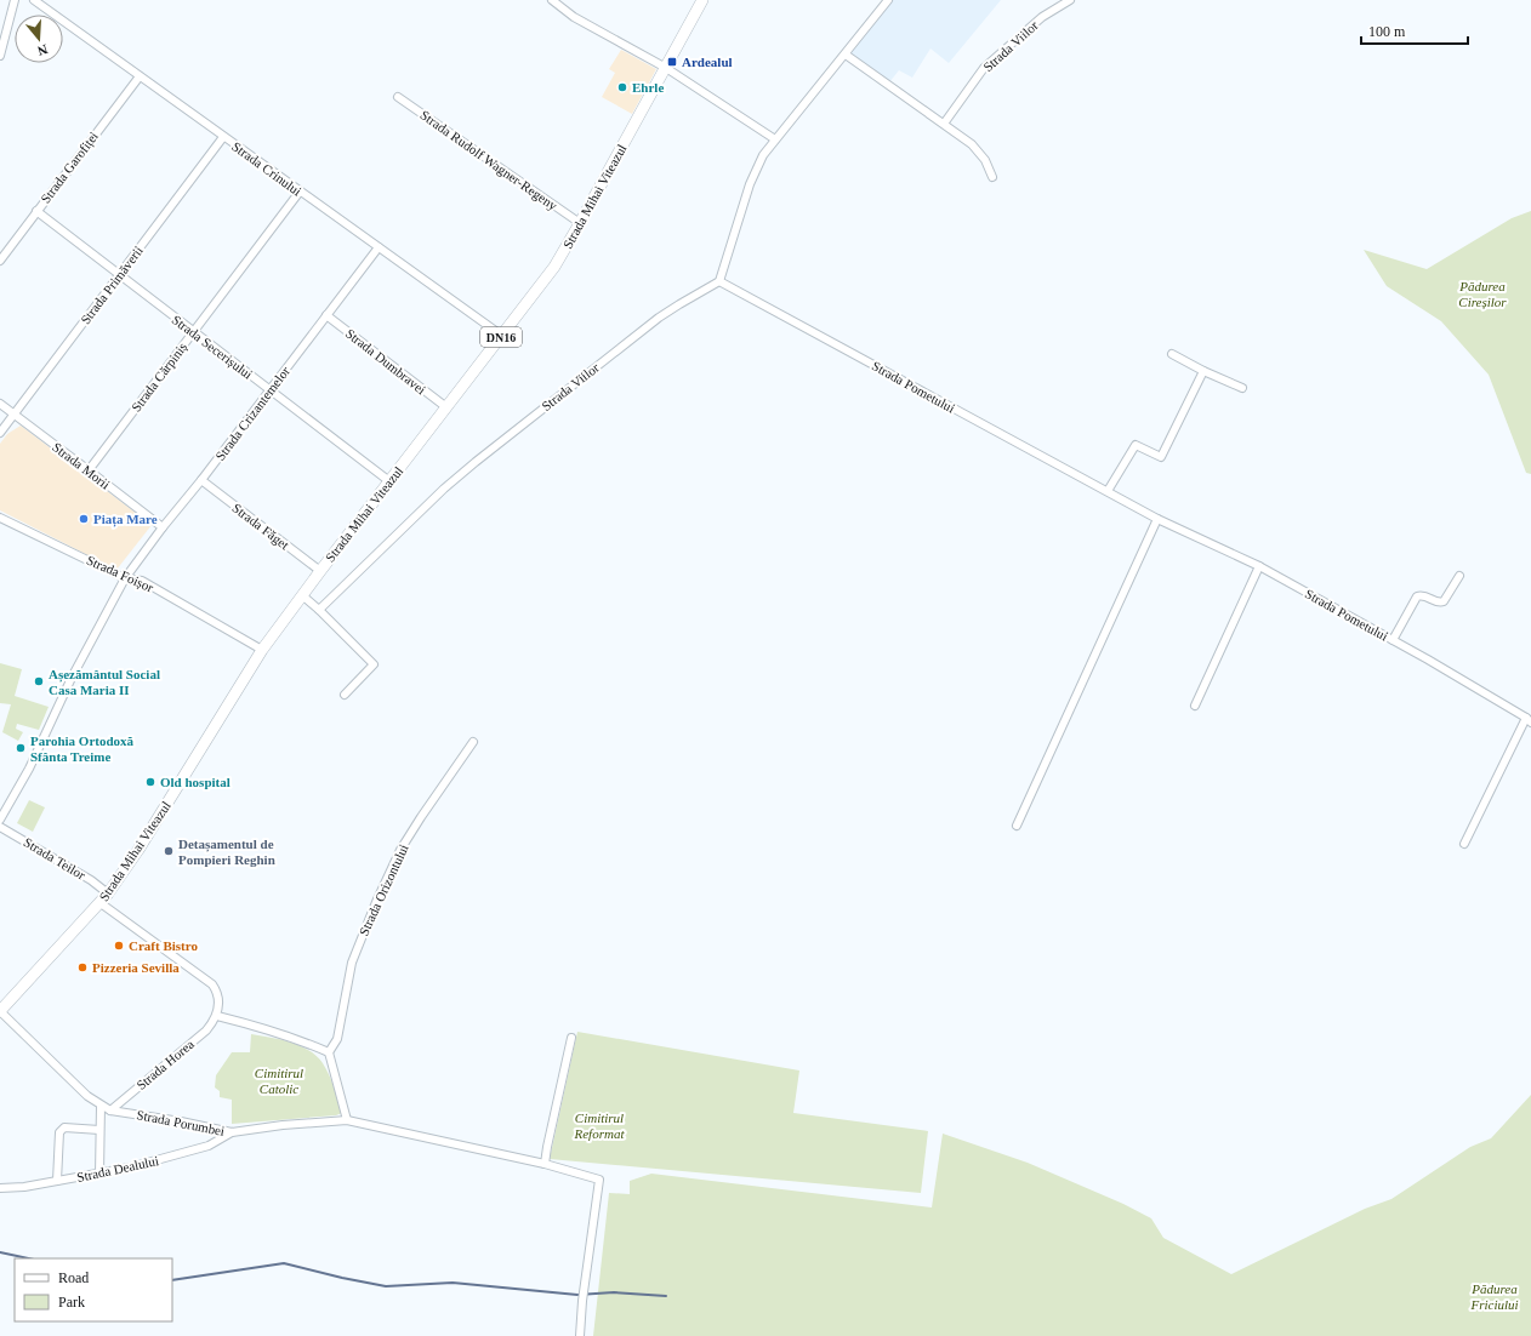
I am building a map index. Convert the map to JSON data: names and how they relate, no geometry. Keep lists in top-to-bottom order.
{
  "streets": {
    "highway": ["Strada Mihai Viteazul", "DN16"],
    "street": [
      "Strada Viilor",
      "Strada Rudolf Wagner-Regeny",
      "Strada Garofiței",
      "Strada Crinului",
      "Strada Primăverii",
      "Strada Secerișului",
      "Strada Dumbravei",
      "Strada Cărpiniș",
      "Strada Pometului",
      "Strada Crizantemelor",
      "Strada Morii",
      "Strada Făget",
      "Strada Foișor",
      "Strada Teilor",
      "Strada Orizontului",
      "Strada Horea",
      "Strada Porumbei",
      "Strada Dealului"
    ]
  },
  "crossings": [
    ["Strada Viilor", "Strada Pometului"],
    ["Strada Rudolf Wagner-Regeny", "Strada Mihai Viteazul"],
    ["Strada Garofiței", "Strada Crinului"],
    ["Strada Garofiței", "Strada Secerișului"],
    ["Strada Crinului", "Strada Mihai Viteazul"],
    ["Strada Crinului", "Strada Primăverii"],
    ["Strada Crinului", "Strada Cărpiniș"],
    ["Strada Crinului", "Strada Crizantemelor"],
    ["Strada Mihai Viteazul", "Strada Secerișului"],
    ["Strada Mihai Viteazul", "Strada Dumbravei"],
    ["Strada Mihai Viteazul", "Strada Făget"],
    ["Strada Mihai Viteazul", "Strada Foișor"],
    ["Strada Mihai Viteazul", "Strada Teilor"],
    ["Strada Mihai Viteazul", "Strada Porumbei"],
    ["Strada Primăverii", "Strada Secerișului"],
    ["Strada Primăverii", "Strada Morii"],
    ["Strada Secerișului", "Strada Cărpiniș"],
    ["Strada Secerișului", "Strada Crizantemelor"],
    ["Strada Dumbravei", "Strada Crizantemelor"],
    ["Strada Cărpiniș", "Strada Morii"],
    ["Strada Crizantemelor", "Strada Morii"],
    ["Strada Crizantemelor", "Strada Făget"],
    ["Strada Crizantemelor", "Strada Foișor"],
    ["Strada Horea", "Strada Porumbei"],
    ["Strada Porumbei", "Strada Dealului"]
  ],
  "parks": [
    "Pădurea Cireșilor",
    "Cimitirul Catolic",
    "Cimitirul Reformat",
    "Pădurea Friciului"
  ],
  "places": {
    "transit": ["Ardealul"],
    "other": [
      "Ehrle",
      "Piața Mare",
      "Așezământul Social Casa Maria II",
      "Parohia Ortodoxă Sfânta Treime",
      "Old hospital",
      "Detașamentul de Pompieri Reghin",
      "Craft Bistro",
      "Pizzeria Sevilla"
    ]
  },
  "legend": ["Road", "Park"],
  "scale_bar": "100 m",
  "north": "bottom"
}
